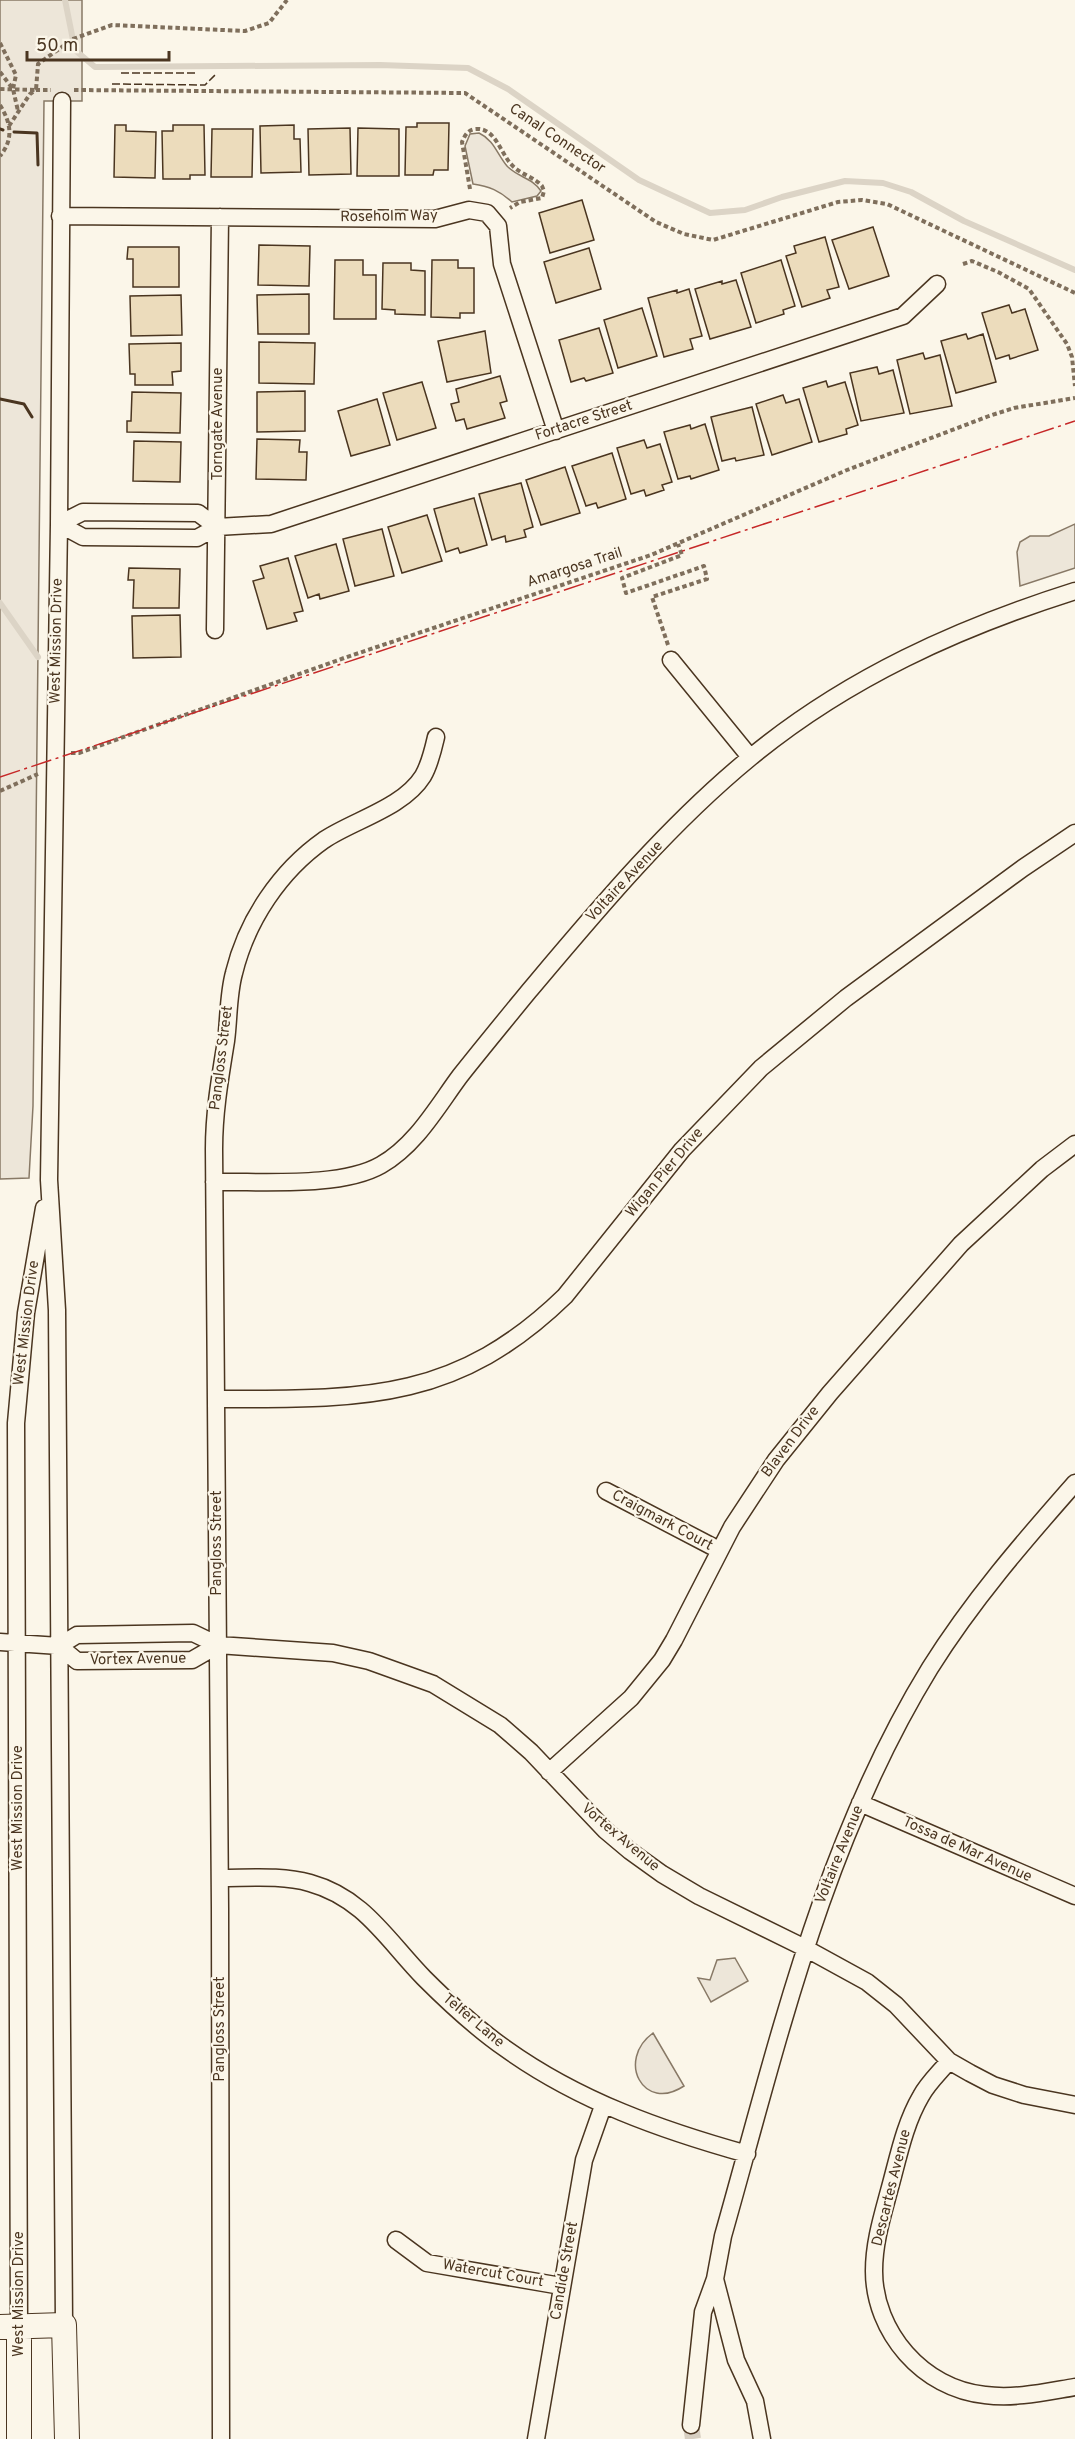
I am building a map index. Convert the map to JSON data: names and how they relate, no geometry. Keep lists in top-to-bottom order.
{
  "streets": {
    "street": [
      "Roseholm Way",
      "Fortacre Street",
      "Torngate Avenue",
      "West Mission Drive",
      "Voltaire Avenue",
      "Pangloss Street",
      "Wigan Pier Drive",
      "Blaven Drive",
      "Craigmark Court",
      "Vortex Avenue",
      "Tossa de Mar Avenue",
      "Telfer Lane",
      "Descartes Avenue",
      "Candide Street",
      "Watercut Court"
    ],
    "path": ["Canal Connector", "Amargosa Trail"]
  },
  "crossings": [
    ["Canal Connector", "West Mission Drive"],
    ["Roseholm Way", "Fortacre Street"],
    ["Roseholm Way", "Torngate Avenue"],
    ["Roseholm Way", "West Mission Drive"],
    ["Fortacre Street", "Torngate Avenue"],
    ["Fortacre Street", "West Mission Drive"],
    ["West Mission Drive", "Vortex Avenue"],
    ["Voltaire Avenue", "Pangloss Street"],
    ["Voltaire Avenue", "Vortex Avenue"],
    ["Voltaire Avenue", "Tossa de Mar Avenue"],
    ["Voltaire Avenue", "Telfer Lane"],
    ["Pangloss Street", "Wigan Pier Drive"],
    ["Pangloss Street", "Vortex Avenue"],
    ["Pangloss Street", "Telfer Lane"],
    ["Blaven Drive", "Craigmark Court"],
    ["Blaven Drive", "Vortex Avenue"],
    ["Vortex Avenue", "Descartes Avenue"],
    ["Telfer Lane", "Candide Street"],
    ["Candide Street", "Watercut Court"]
  ],
  "scale_bar": "50 m"
}
